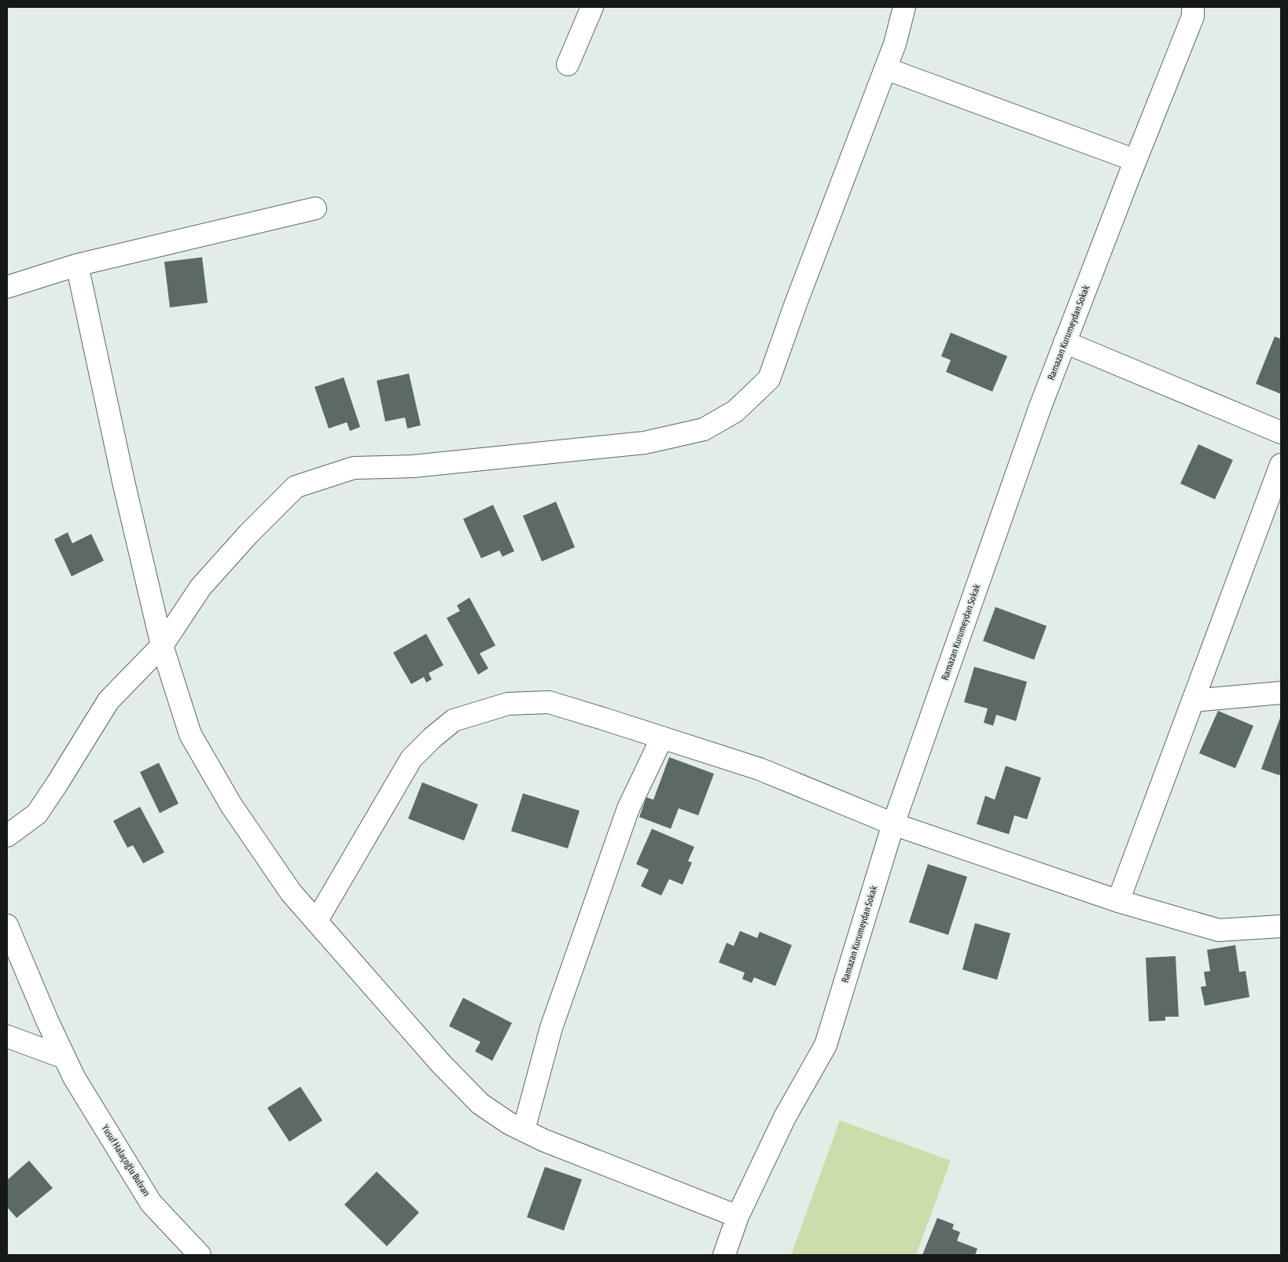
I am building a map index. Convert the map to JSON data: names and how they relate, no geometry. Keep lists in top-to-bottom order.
{
  "streets": {
    "street": ["Ramazan Kurumeydan Sokak", "Yusuf Halaçoğlu Bulvarı"]
  }
}
